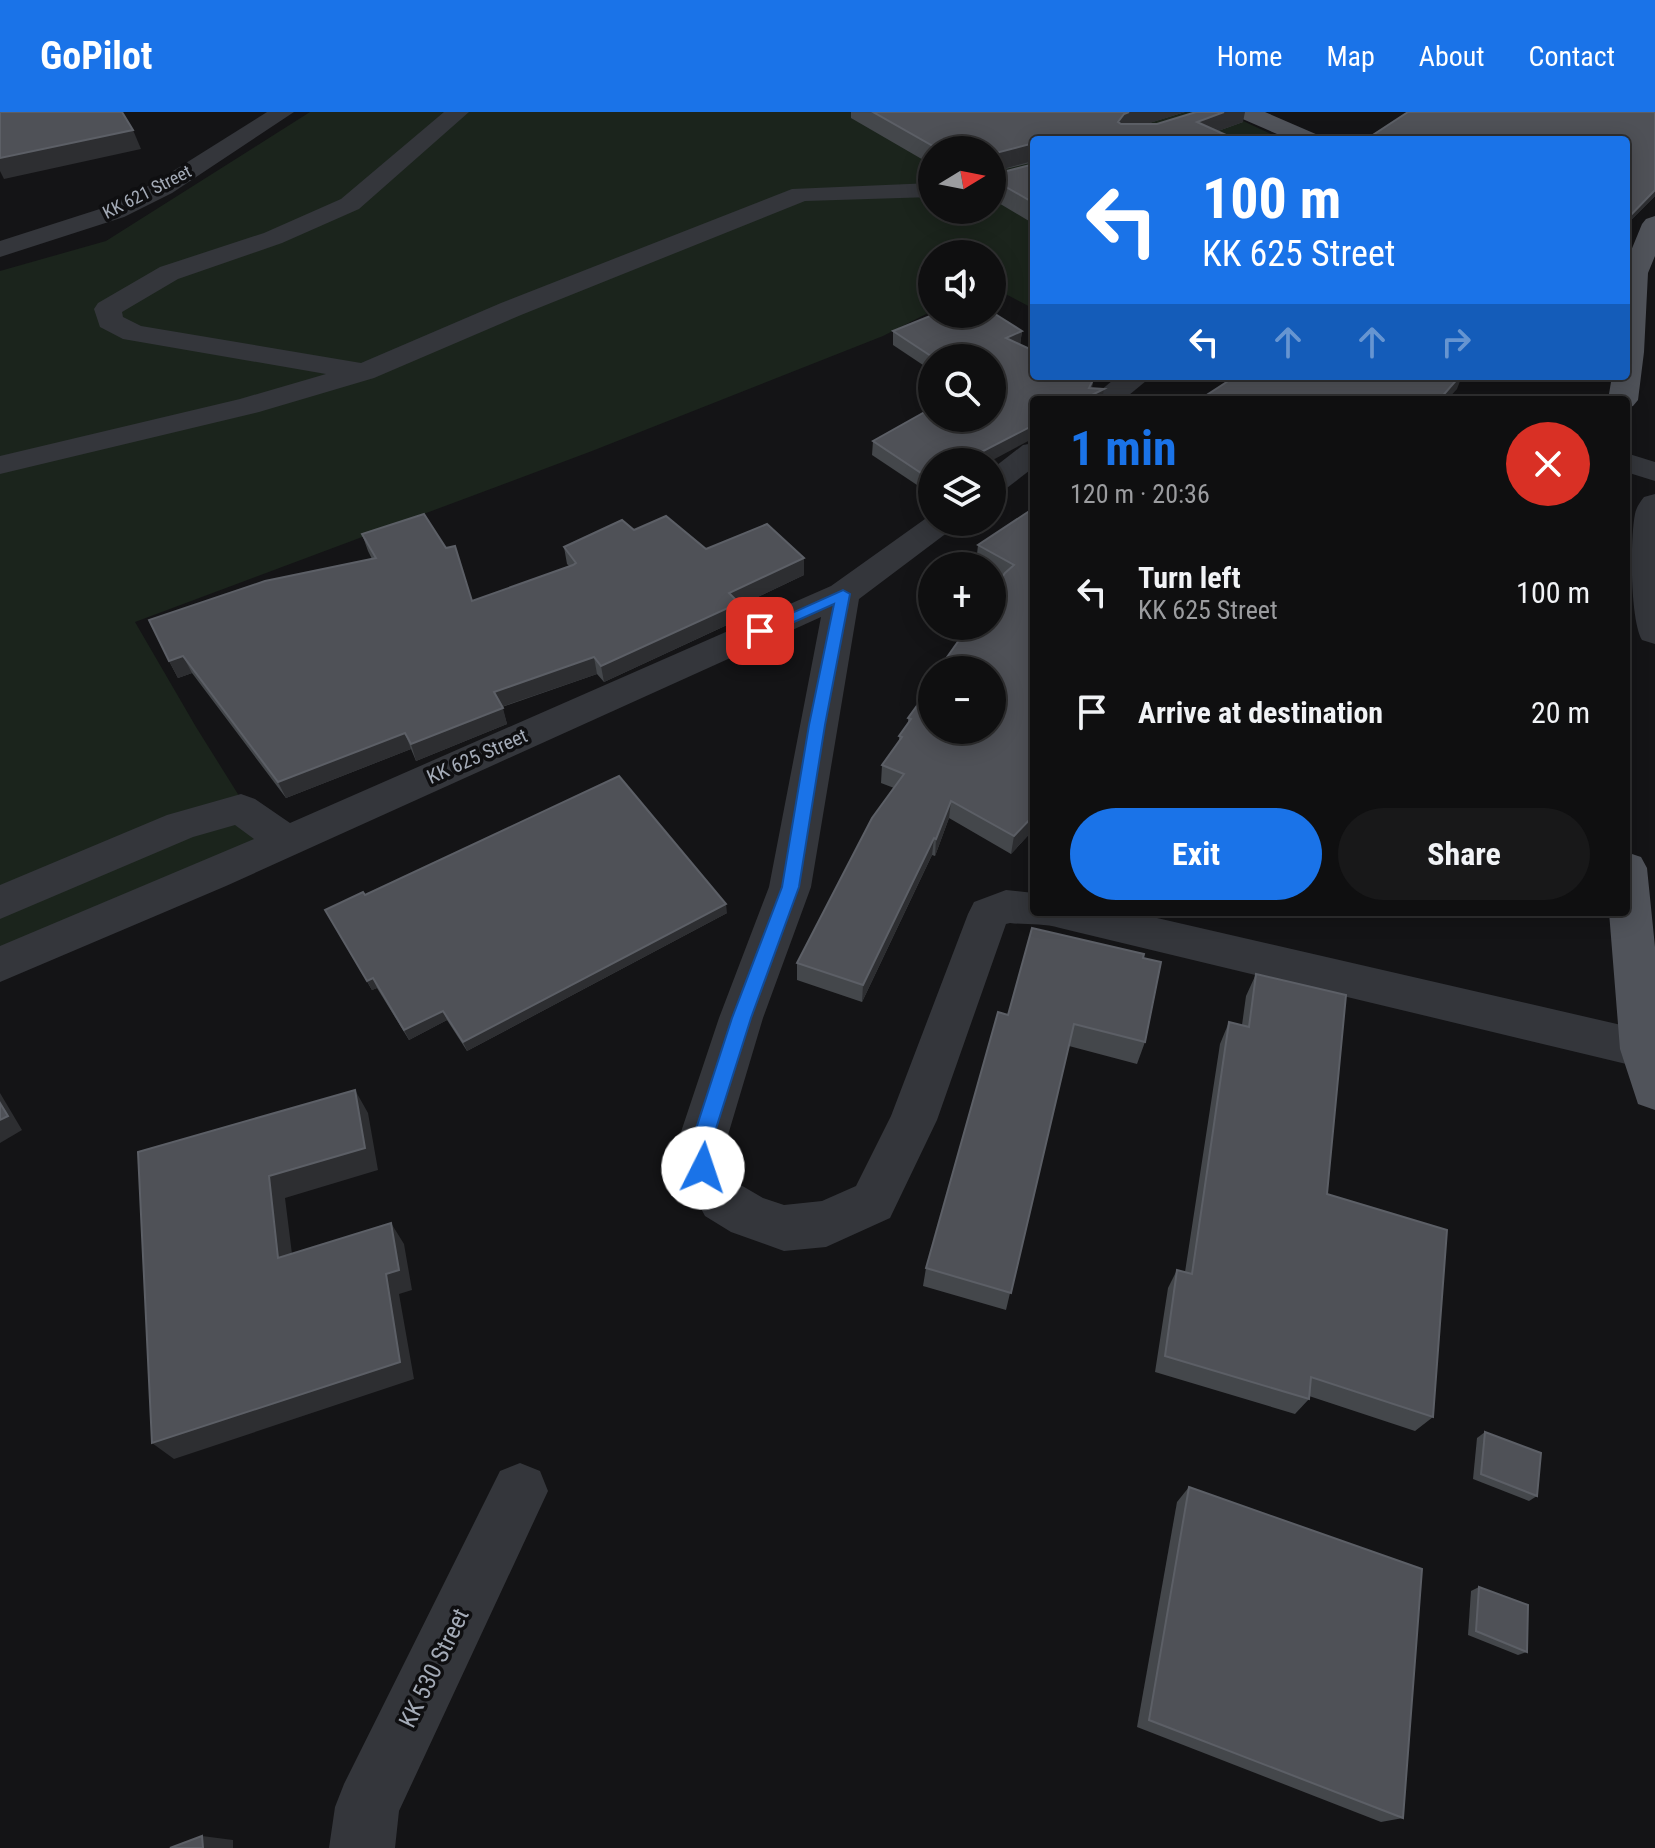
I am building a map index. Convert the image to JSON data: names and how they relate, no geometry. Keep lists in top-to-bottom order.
{
  "streets": {
    "street": ["KK 621 Street", "KK 625 Street", "KK 530 Street"]
  },
  "north": "right",
  "page": {
    "header": "GoPilot",
    "nav": [
      "Home",
      "Map",
      "About",
      "Contact"
    ],
    "map_buttons": ["+", "−"],
    "turn": ["100 m", "KK 625 Street"],
    "heading": ["1 min", "120 m · 20:36"],
    "list": [
      {
        "name": "Turn left",
        "note": "KK 625 Street",
        "value": "100 m"
      },
      {
        "name": "Arrive at destination",
        "value": "20 m"
      }
    ],
    "buttons": ["Exit", "Share"]
  }
}
